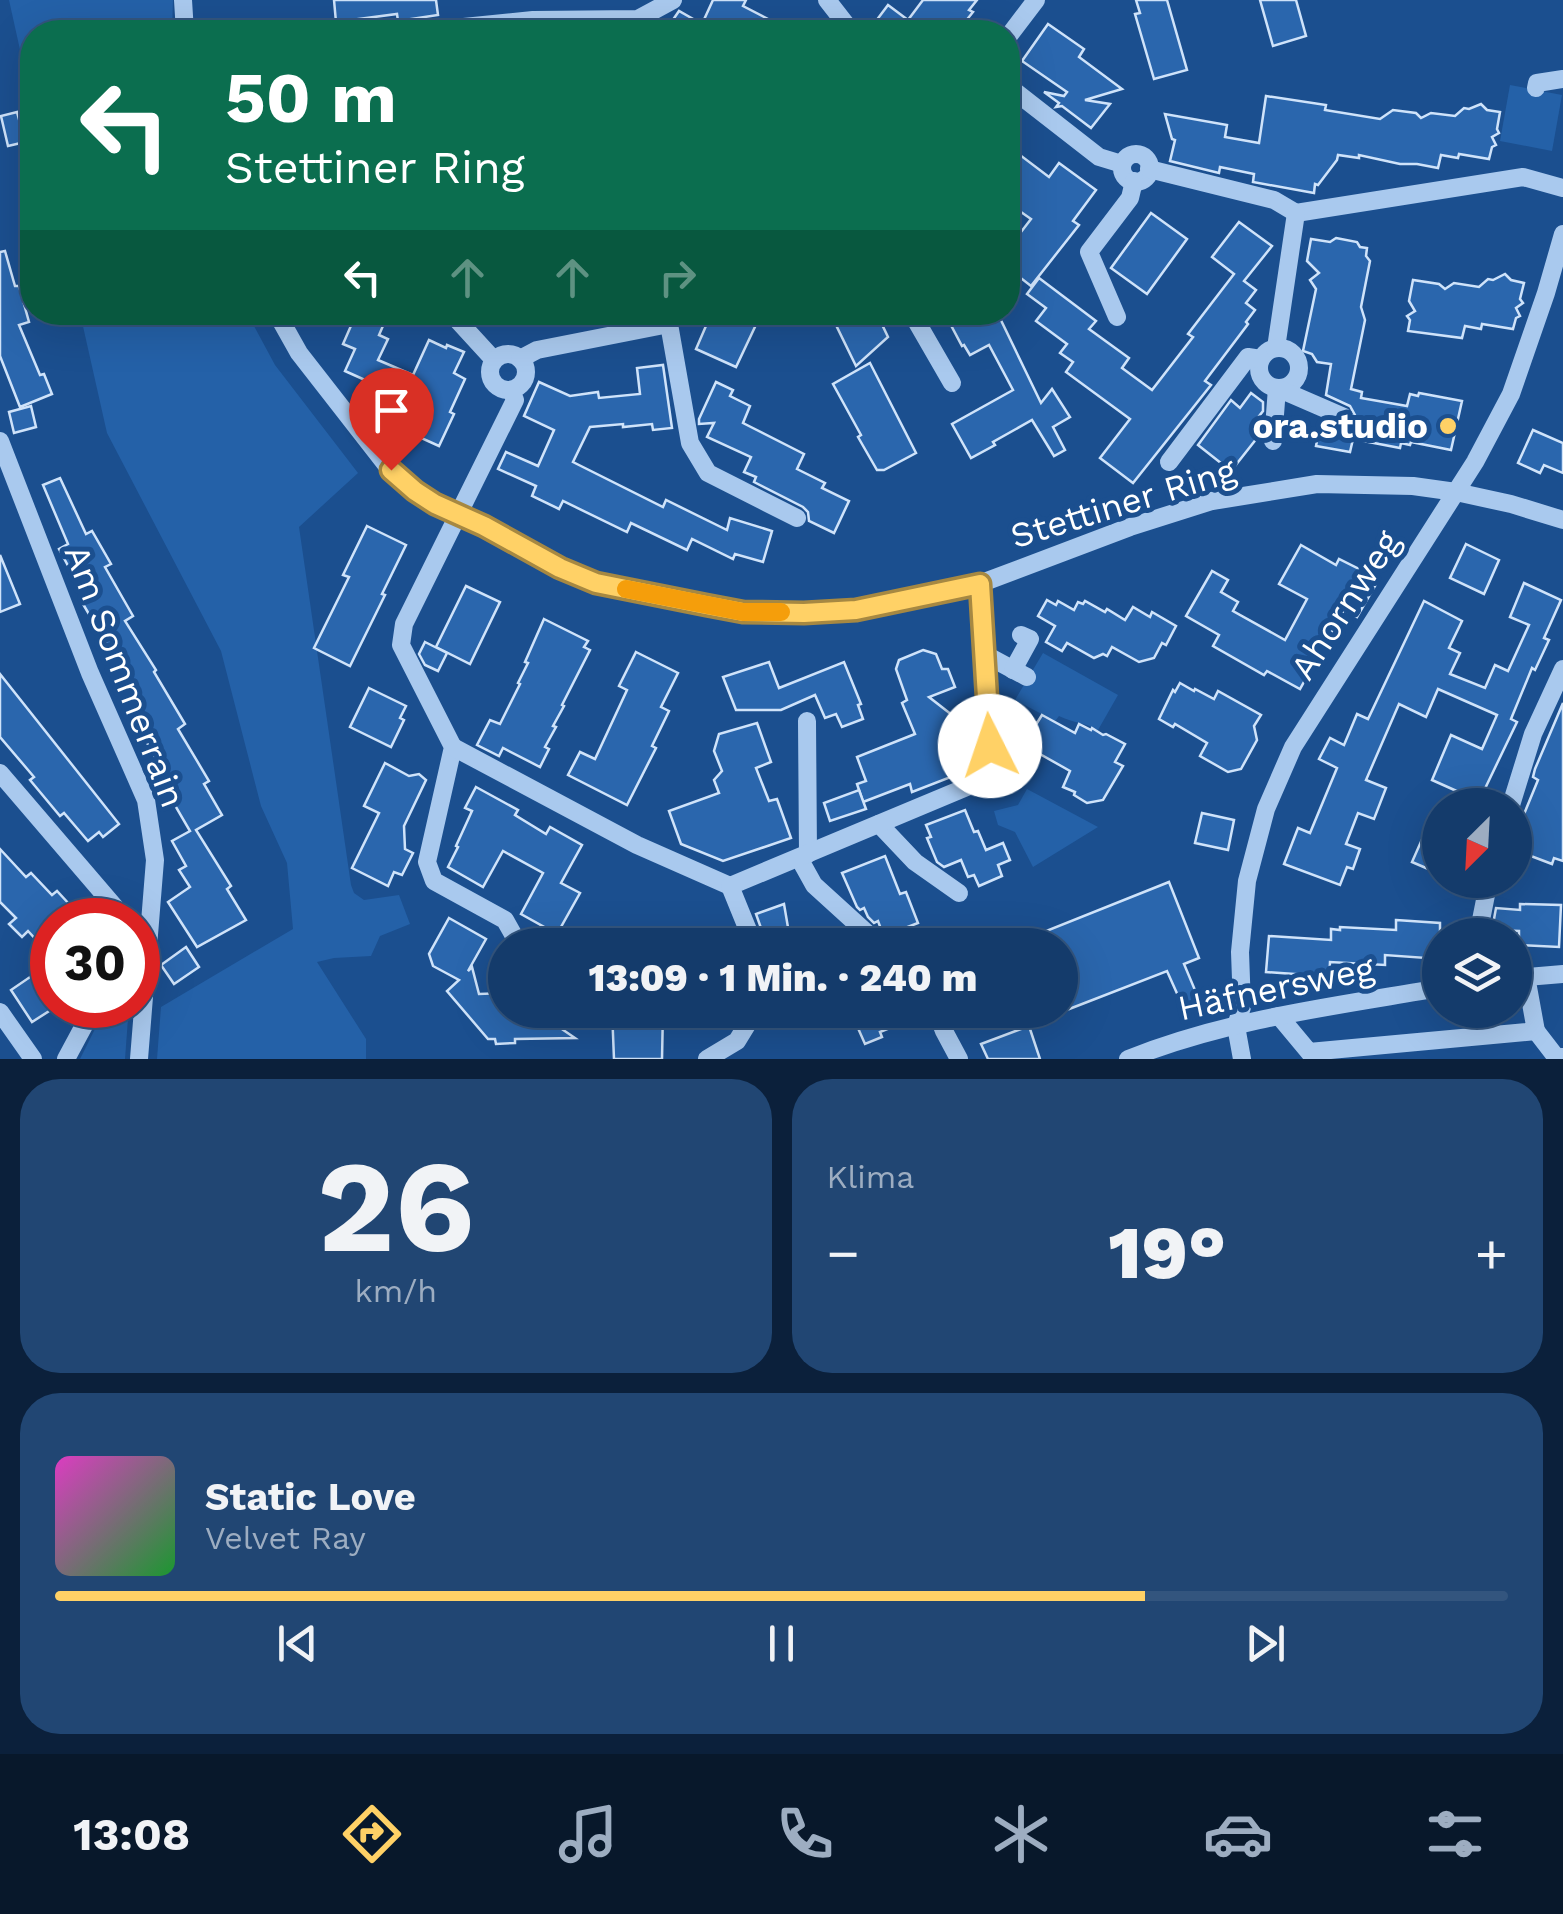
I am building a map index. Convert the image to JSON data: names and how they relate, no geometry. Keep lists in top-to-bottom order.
{
  "streets": {
    "street": [
      "Stettiner Ring",
      "Ahornweg",
      "Am Sommerrain",
      "Häfnersweg"
    ]
  },
  "crossings": [
    ["Stettiner Ring", "Ahornweg"],
    ["Ahornweg", "Häfnersweg"]
  ],
  "places": ["ora.studio"],
  "north": "bottom left",
  "page": {
    "turn": ["50 m", "Stettiner Ring"],
    "limit": "30",
    "trip": "13:09 · 1 Min. · 240 m",
    "tile": [
      ["26", "km/h"],
      "Klima"
    ],
    "heat": ["−", "19°", "+"],
    "song": ["Static Love", "Velvet Ray"],
    "tabs": "13:08"
  }
}
